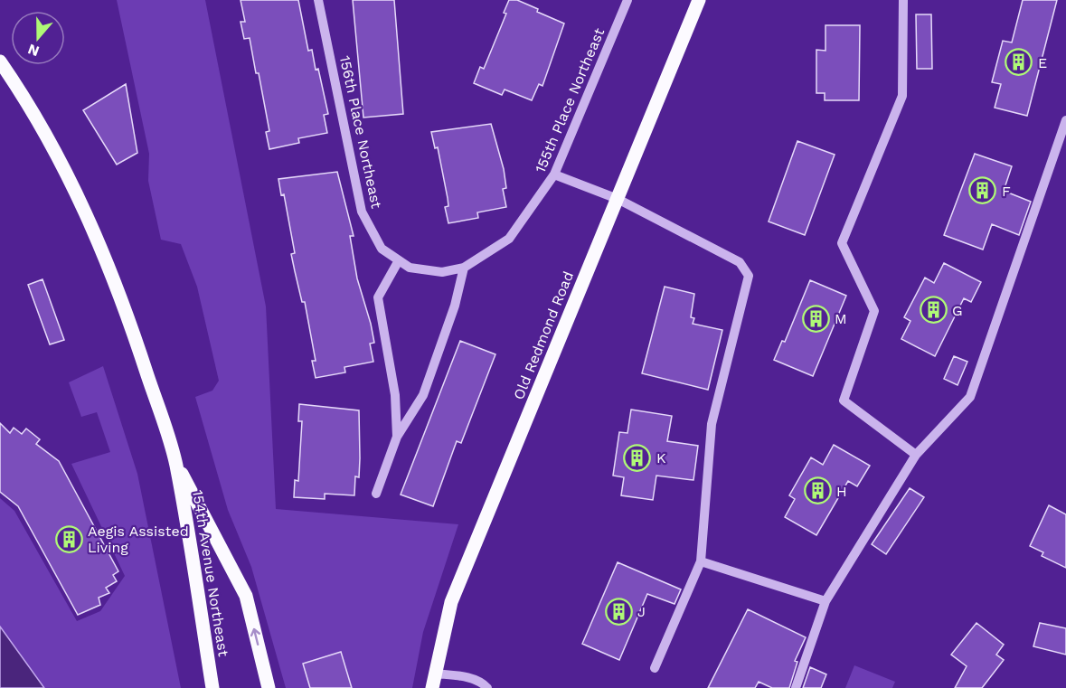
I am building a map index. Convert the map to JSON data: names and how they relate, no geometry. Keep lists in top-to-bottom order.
{
  "streets": {
    "main road": ["Old Redmond Road", "154th Avenue Northeast"],
    "street": ["155th Place Northeast", "156th Place Northeast"]
  },
  "crossings": [
    ["155th Place Northeast", "156th Place Northeast"]
  ],
  "places": {
    "building": [
      "E",
      "F",
      "G",
      "M",
      "K",
      "H",
      "Aegis Assisted Living",
      "J"
    ]
  },
  "north": "bottom"
}
